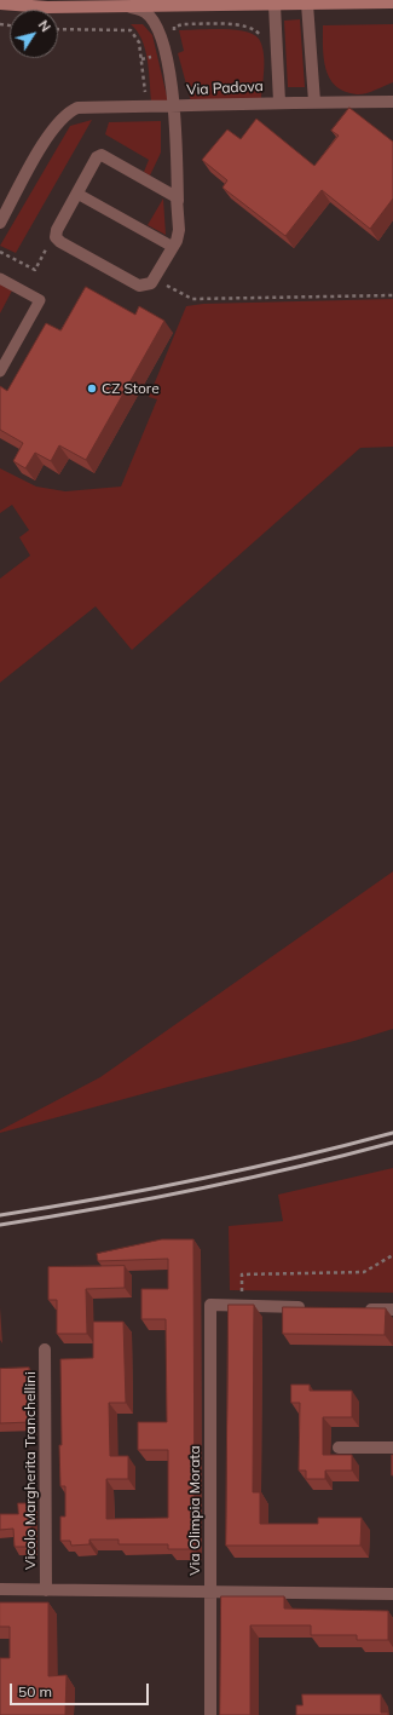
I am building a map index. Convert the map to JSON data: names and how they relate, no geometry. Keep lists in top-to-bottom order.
{
  "streets": {
    "main road": ["Via Padova"],
    "street": ["Vicolo Margherita Tranchellini", "Via Olimpia Morata"]
  },
  "places": ["CZ Store"],
  "scale_bar": "50 m",
  "north": "top right"
}
